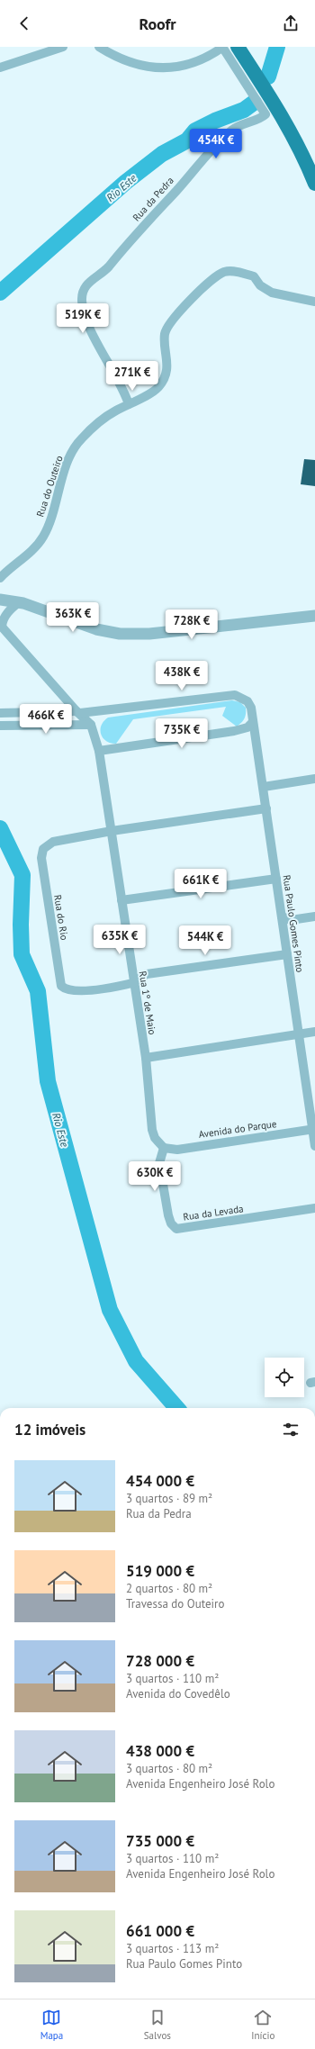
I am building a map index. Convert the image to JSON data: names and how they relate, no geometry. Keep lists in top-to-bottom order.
{
  "streets": {
    "street": [
      "Rua da Pedra",
      "Rua do Outeiro",
      "Rua do Rio",
      "Rua Paulo Gomes Pinto",
      "Rua 1º de Maio",
      "Avenida do Parque",
      "Rua da Levada"
    ]
  },
  "crossings": [
    ["Rua da Pedra", "Rua do Outeiro"],
    ["Rua do Rio", "Rua 1º de Maio"],
    ["Rua Paulo Gomes Pinto", "Avenida do Parque"],
    ["Rua 1º de Maio", "Avenida do Parque"],
    ["Rua 1º de Maio", "Rua da Levada"],
    ["Avenida do Parque", "Rua da Levada"]
  ],
  "water": ["Rio Este"],
  "page": {
    "header": "Roofr",
    "price": [
      "454K €",
      "519K €",
      "271K €",
      "363K €",
      "728K €",
      "438K €",
      "466K €",
      "735K €",
      "661K €",
      "635K €",
      "544K €",
      "630K €"
    ],
    "heading": "12 imóveis",
    "list": [
      {
        "name": "454 000 €",
        "note": "3 quartos · 89 m² · Rua da Pedra"
      },
      {
        "name": "519 000 €",
        "note": "2 quartos · 80 m² · Travessa do Outeiro"
      },
      {
        "name": "728 000 €",
        "note": "3 quartos · 110 m² · Avenida do Covedêlo"
      },
      {
        "name": "438 000 €",
        "note": "3 quartos · 80 m² · Avenida Engenheiro José Rolo"
      },
      {
        "name": "735 000 €",
        "note": "3 quartos · 110 m² · Avenida Engenheiro José Rolo"
      },
      {
        "name": "661 000 €",
        "note": "3 quartos · 113 m² · Rua Paulo Gomes Pinto"
      }
    ],
    "tabs": ["Mapa", "Salvos", "Início"]
  }
}
